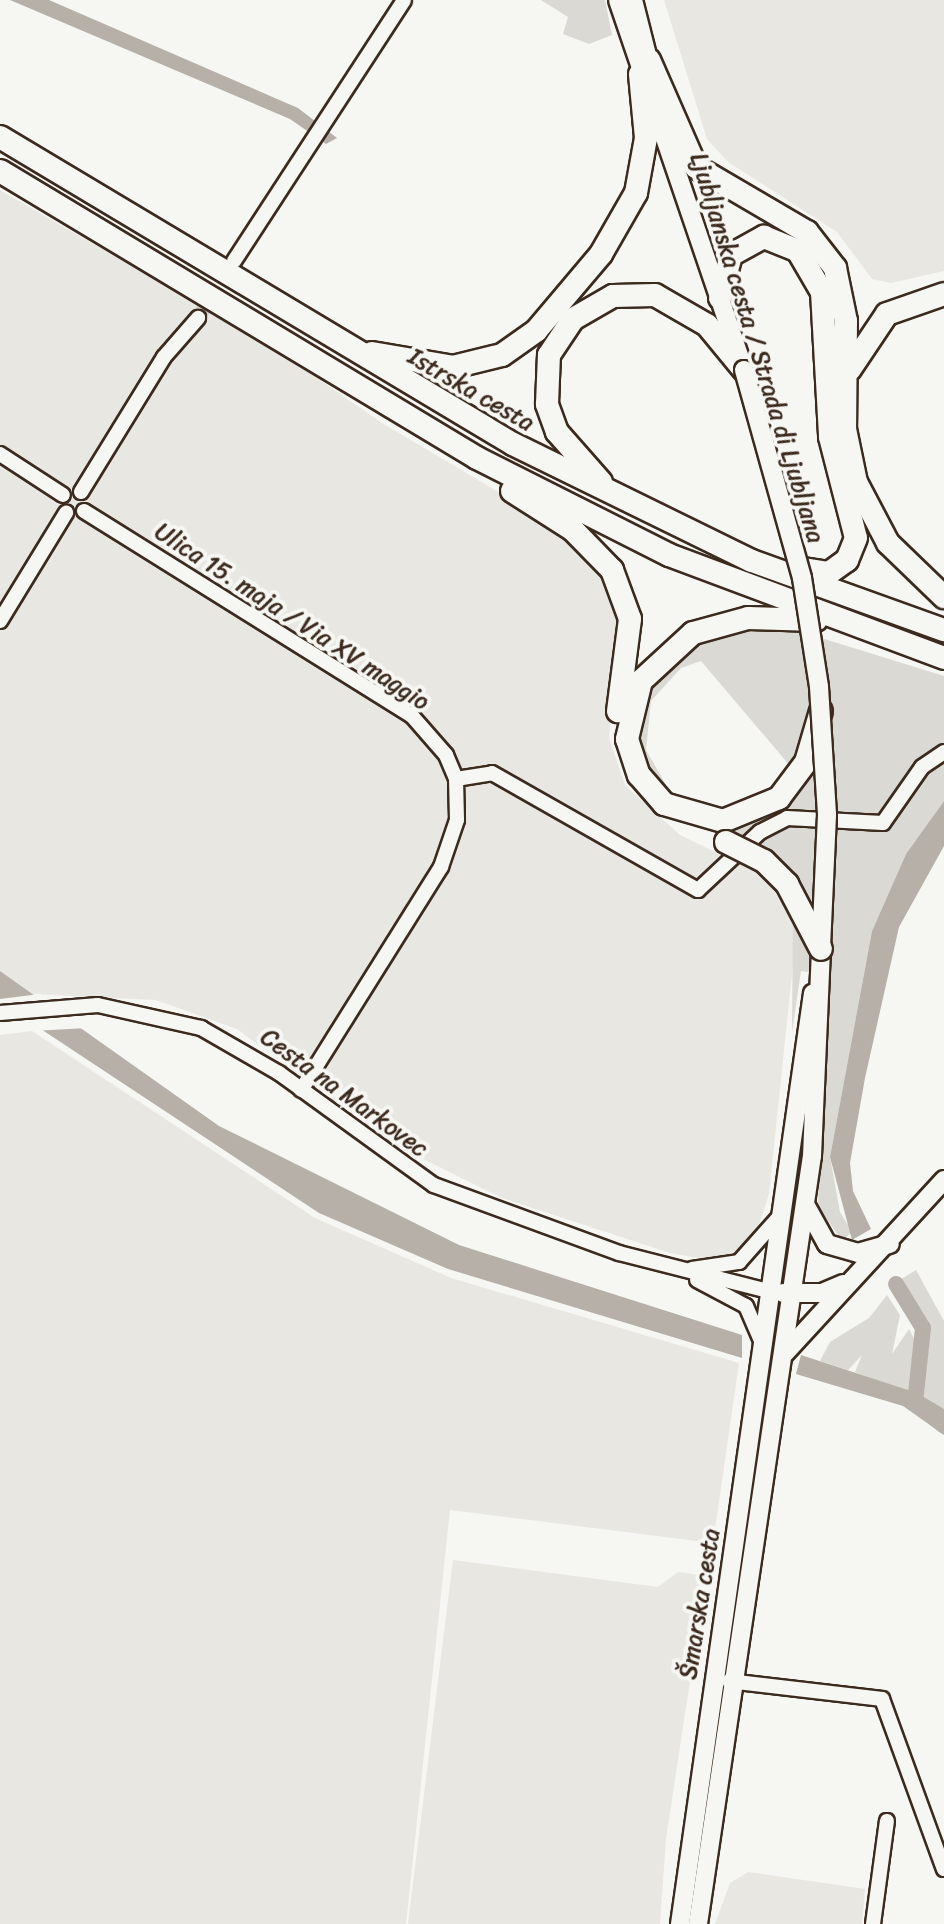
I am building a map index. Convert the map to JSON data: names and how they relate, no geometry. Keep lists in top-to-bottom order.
{
  "streets": {
    "highway": ["Istrska cesta"],
    "main road": ["Ljubljanska cesta / Strada di Ljubljana", "Cesta na Markovec", "Šmarska cesta"],
    "street": ["Ulica 15. maja / Via XV maggio"]
  },
  "crossings": [
    ["Ljubljanska cesta / Strada di Ljubljana", "Cesta na Markovec"],
    ["Ljubljanska cesta / Strada di Ljubljana", "Šmarska cesta"],
    ["Cesta na Markovec", "Šmarska cesta"]
  ]
}
